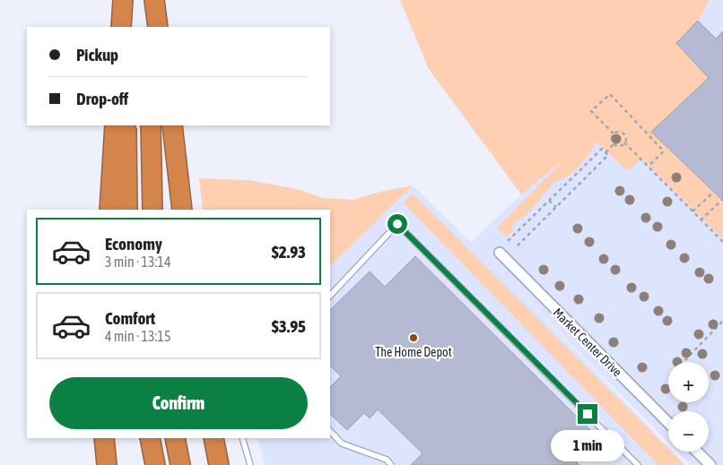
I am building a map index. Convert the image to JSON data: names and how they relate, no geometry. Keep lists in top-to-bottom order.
{
  "streets": {
    "street": ["Market Center Drive"]
  },
  "places": ["The Home Depot"],
  "page": {
    "banner": ["Pickup", "Drop-off"],
    "list": [
      {
        "name": "Economy",
        "note": "3 min · 13:14",
        "value": "$2.93"
      },
      {
        "name": "Comfort",
        "note": "4 min · 13:15",
        "value": "$3.95"
      }
    ],
    "map_buttons": ["+", "−"],
    "buttons": "Confirm",
    "bubble": "1 min"
  }
}
